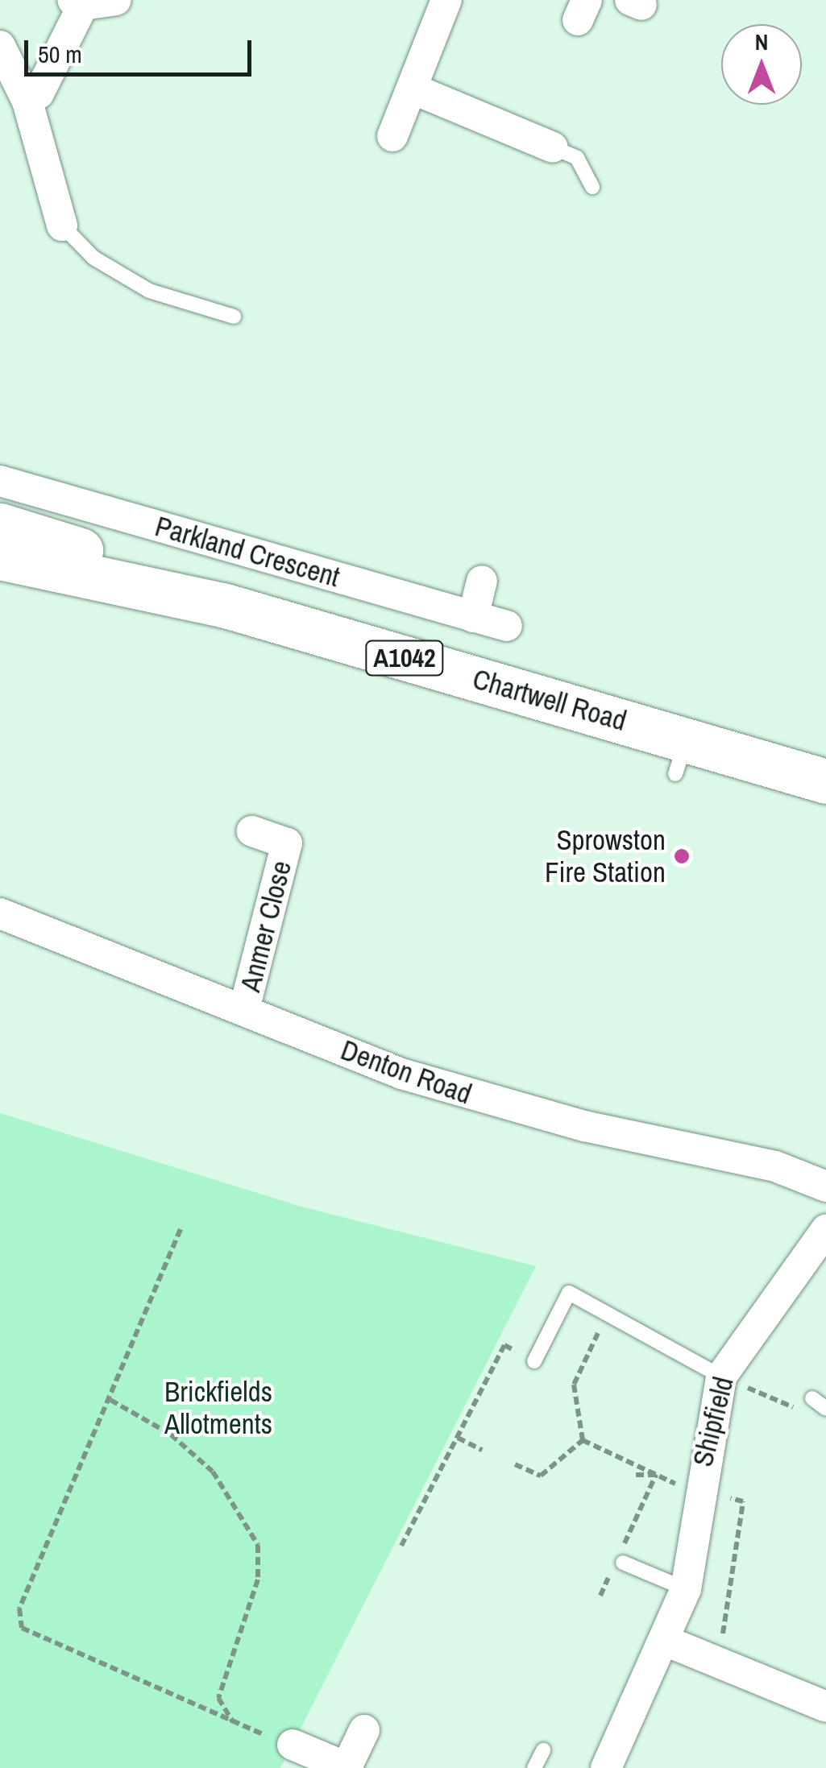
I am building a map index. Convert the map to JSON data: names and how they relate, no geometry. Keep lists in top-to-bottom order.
{
  "streets": {
    "highway": ["A1042", "Chartwell Road"],
    "street": [
      "Parkland Crescent",
      "Anmer Close",
      "Denton Road",
      "Shipfield"
    ]
  },
  "crossings": [
    ["Anmer Close", "Denton Road"]
  ],
  "parks": ["Brickfields Allotments"],
  "places": ["Sprowston Fire Station"],
  "scale_bar": "50 m",
  "north": "top"
}
